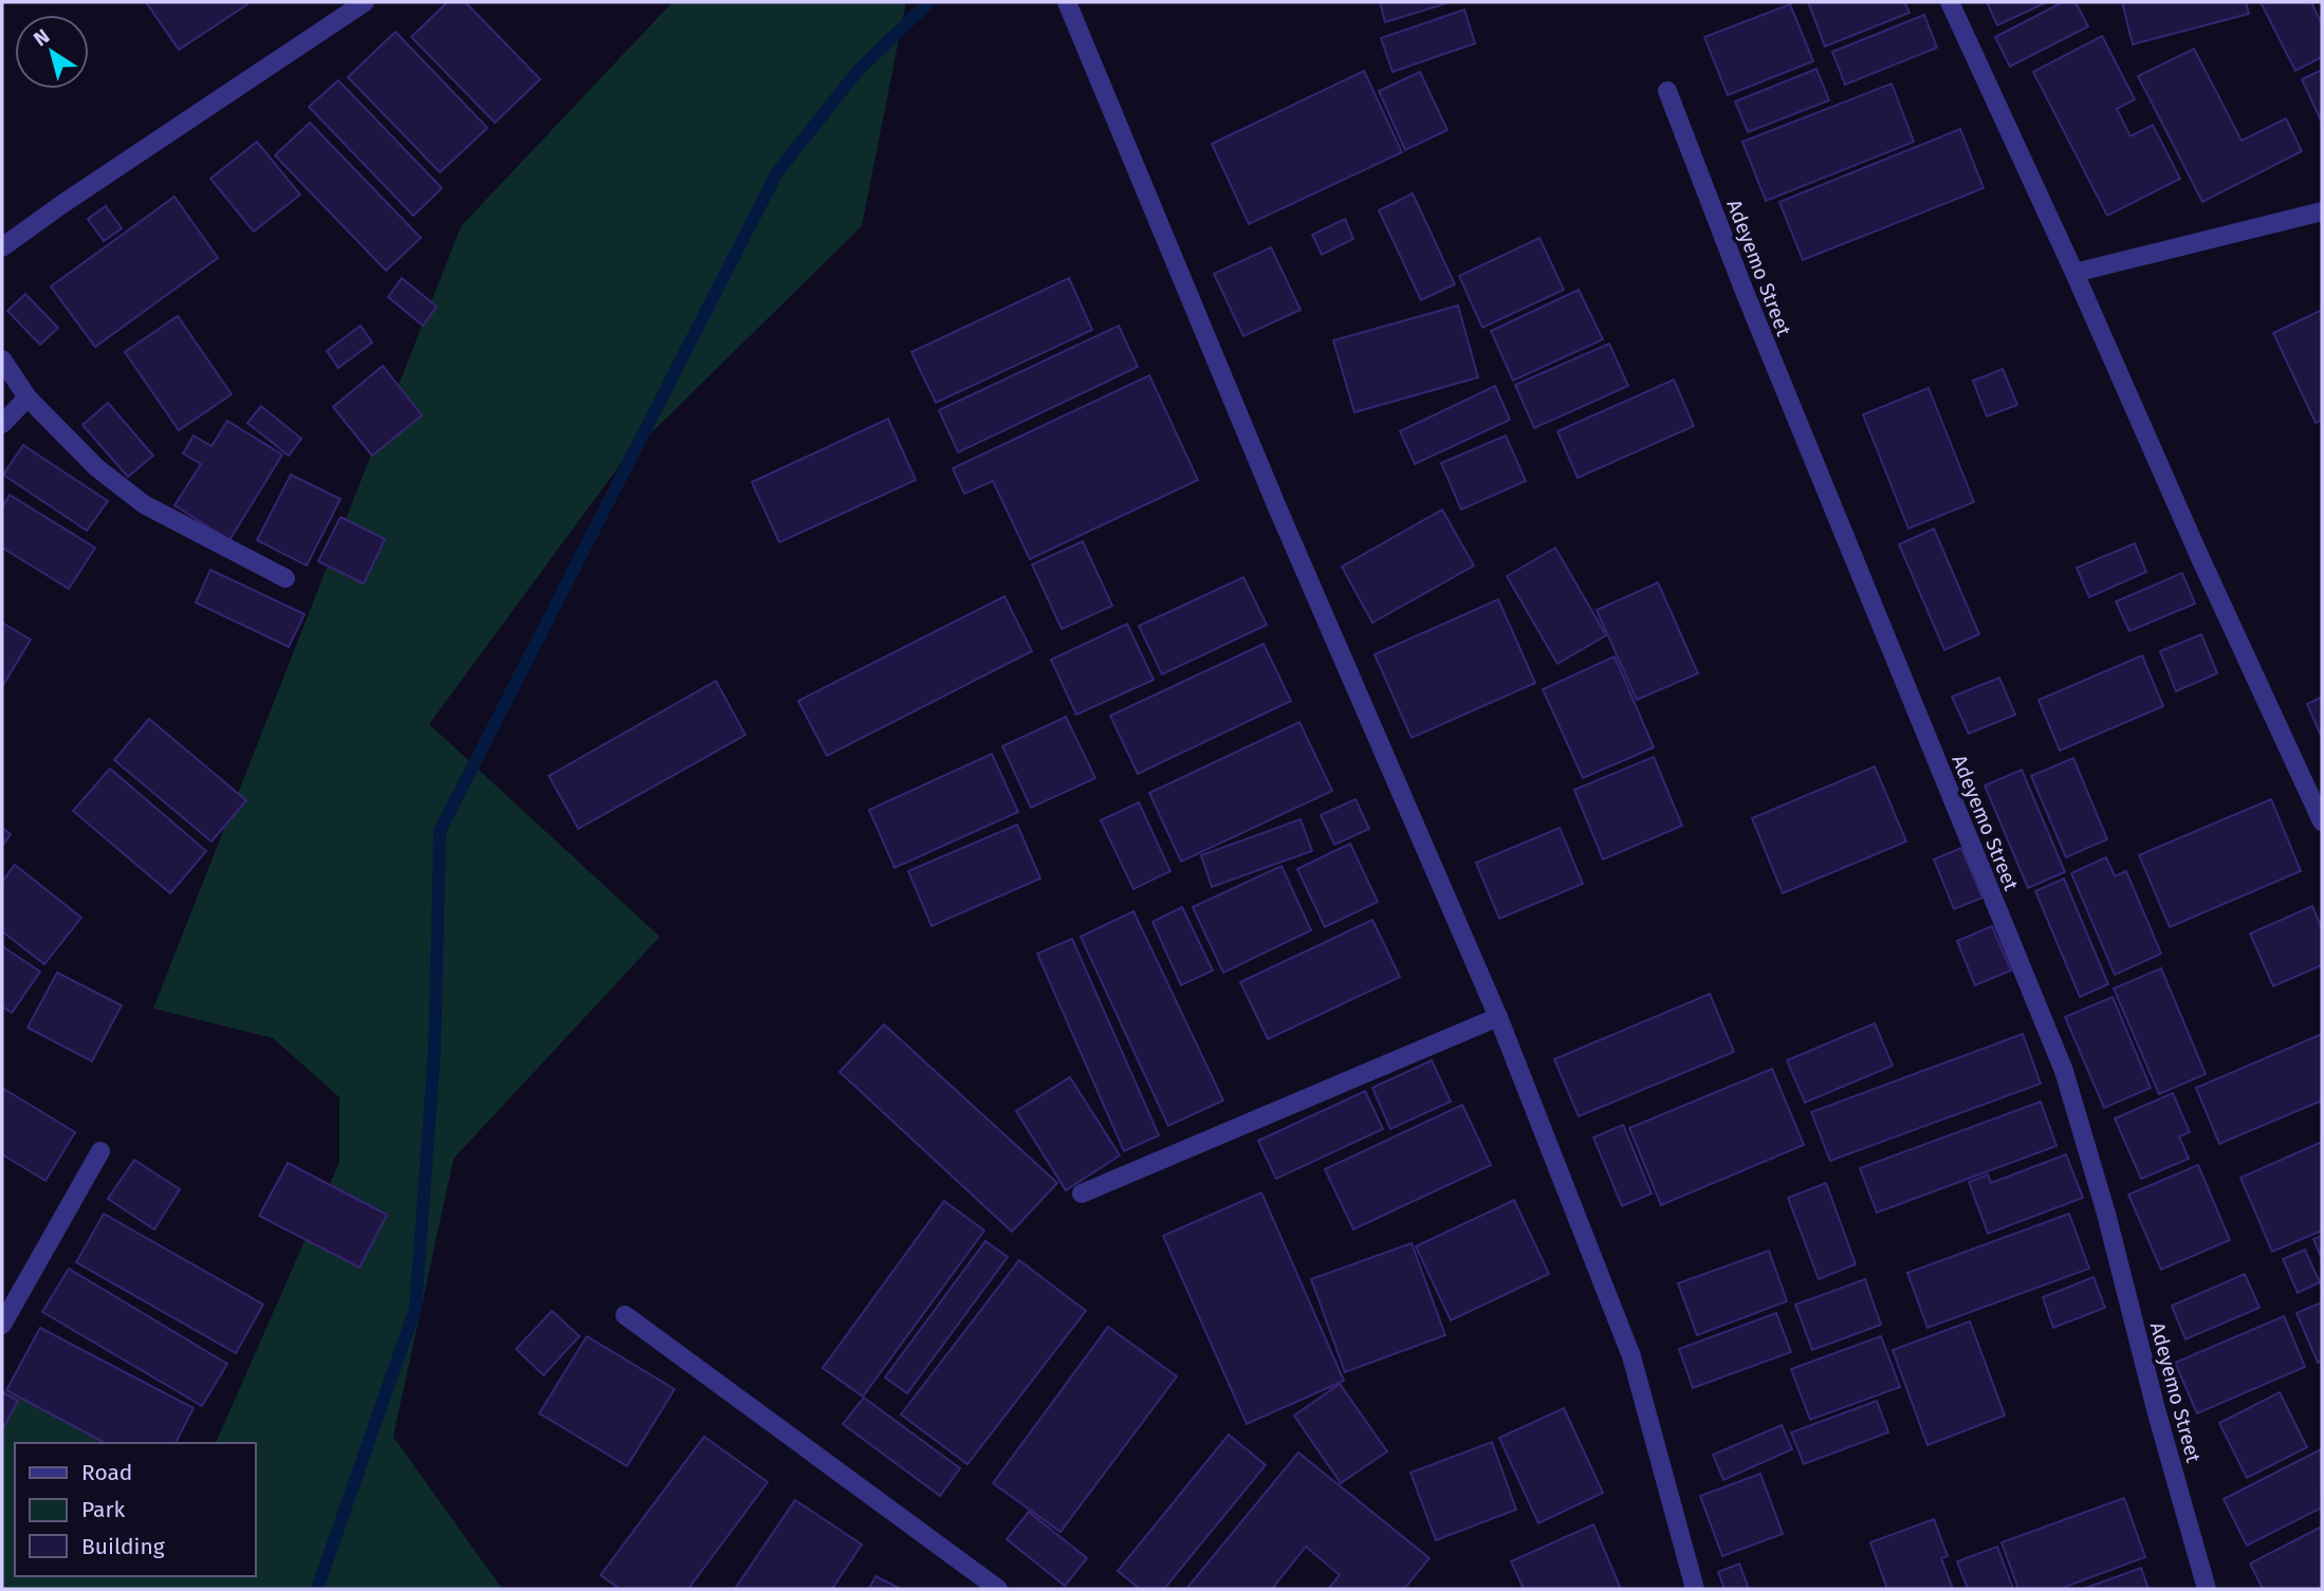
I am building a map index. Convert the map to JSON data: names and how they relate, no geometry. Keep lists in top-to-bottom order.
{
  "streets": {
    "street": ["Adeyemo Street"]
  },
  "legend": ["Road", "Park", "Building"],
  "north": "top left"
}
